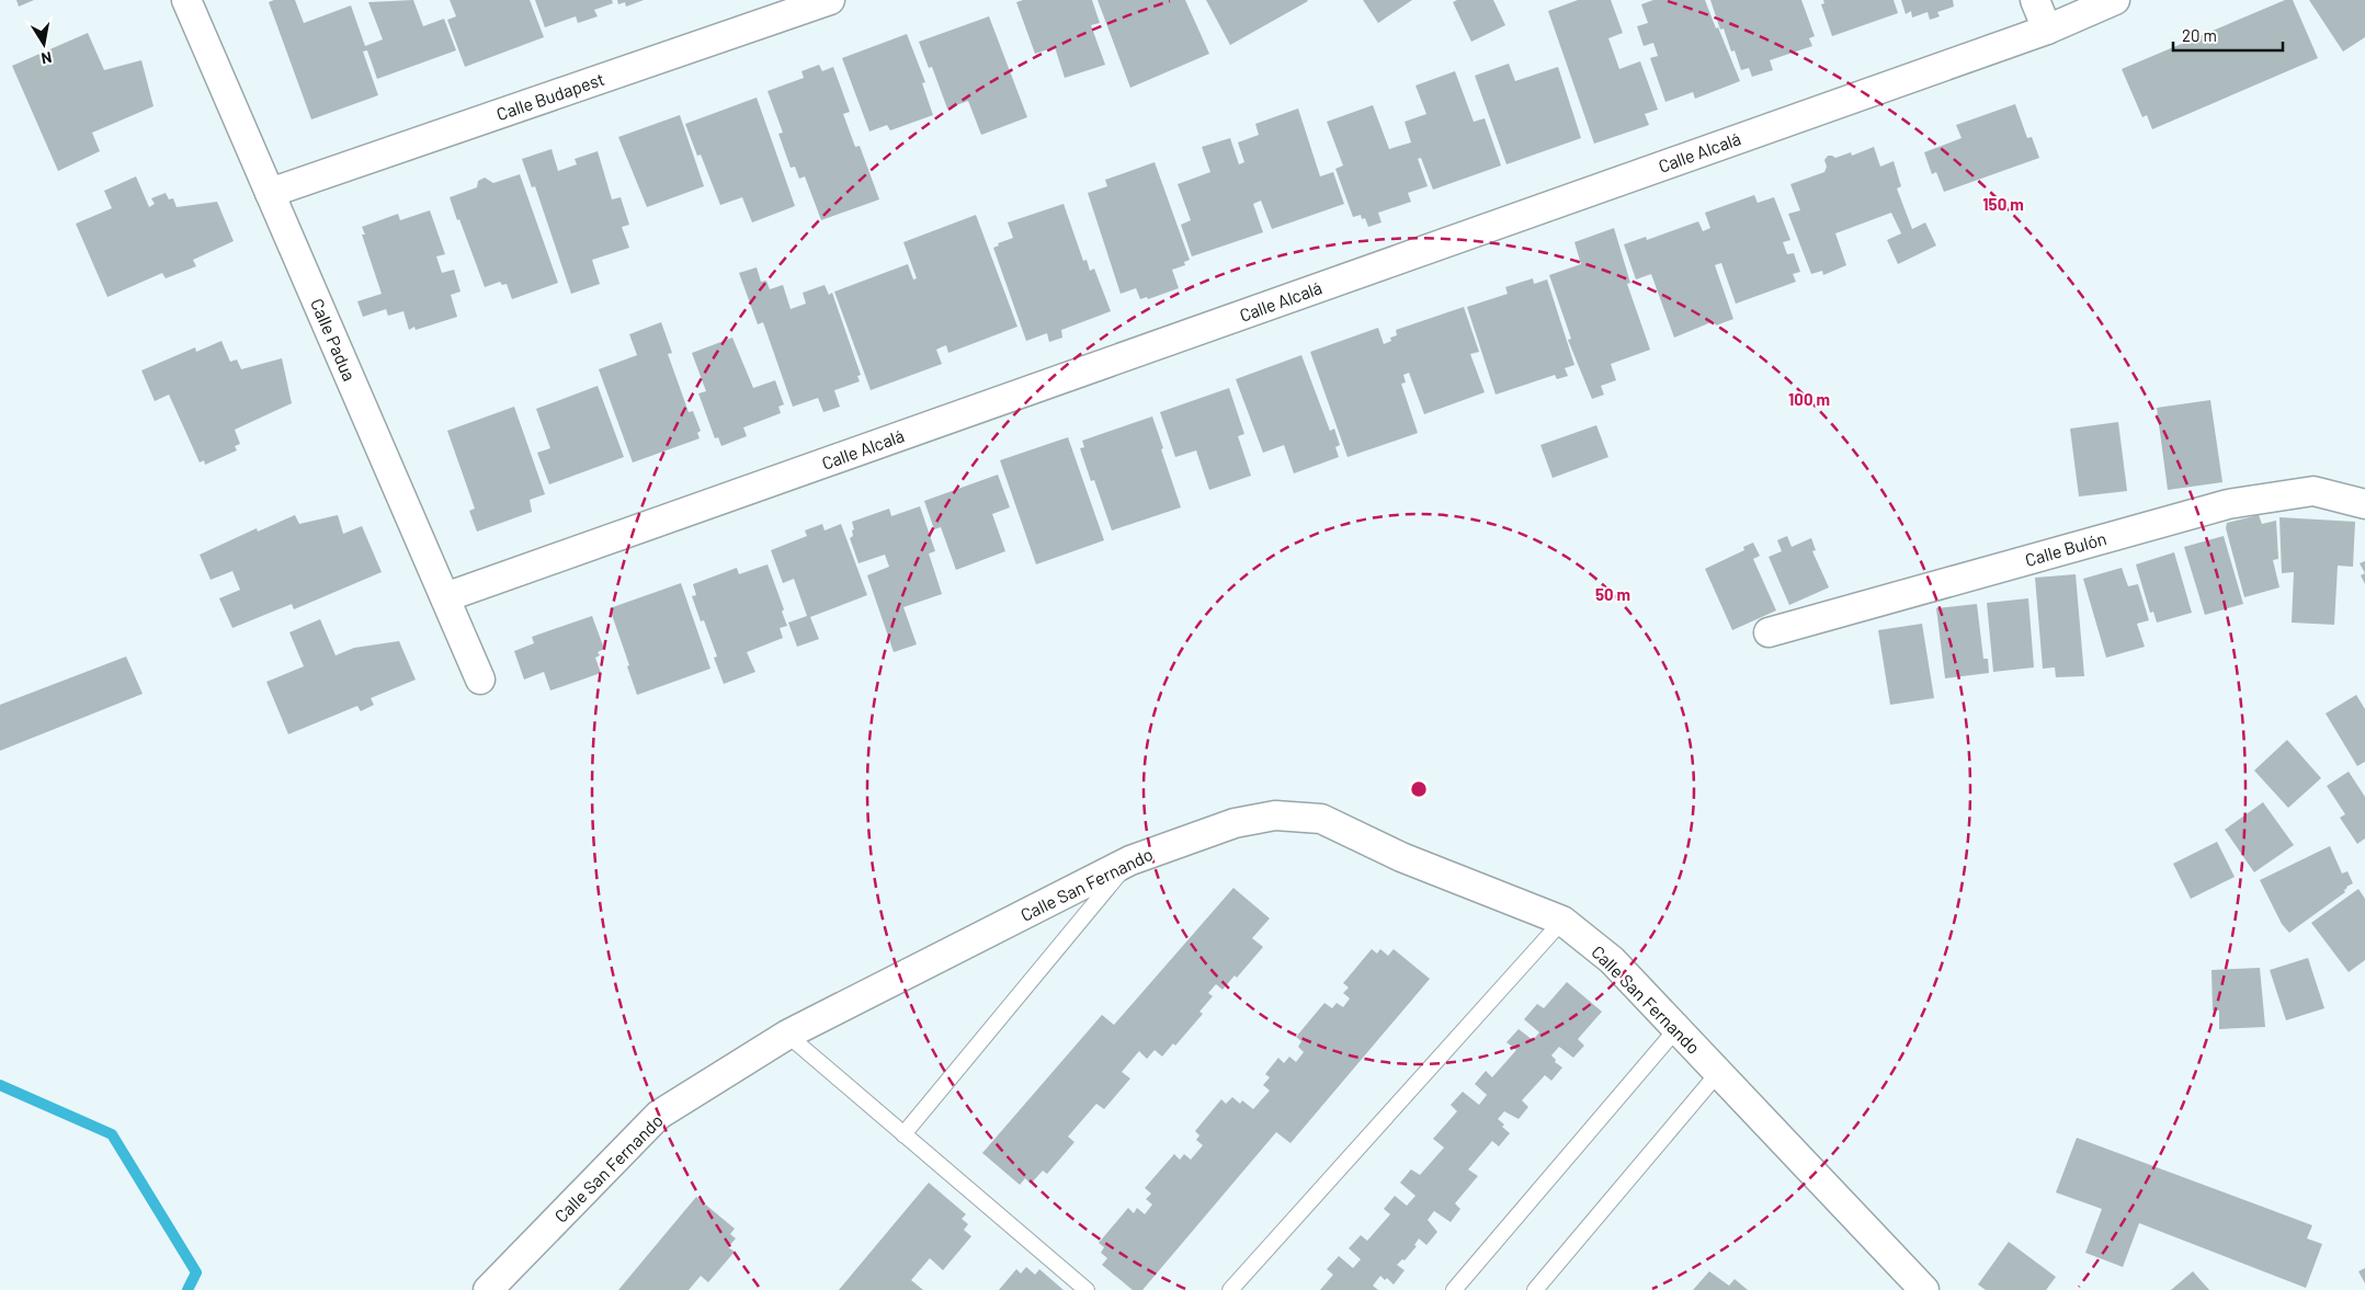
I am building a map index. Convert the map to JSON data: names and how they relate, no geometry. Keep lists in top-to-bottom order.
{
  "streets": {
    "street": [
      "Calle Budapest",
      "Calle Alcalá",
      "Calle Padua",
      "Calle Bulón",
      "Calle San Fernando"
    ]
  },
  "crossings": [
    ["Calle Budapest", "Calle Padua"],
    ["Calle Alcalá", "Calle Padua"]
  ],
  "scale_bar": "20 m",
  "north": "bottom",
  "rings": ["150 m", "100 m", "50 m"]
}
